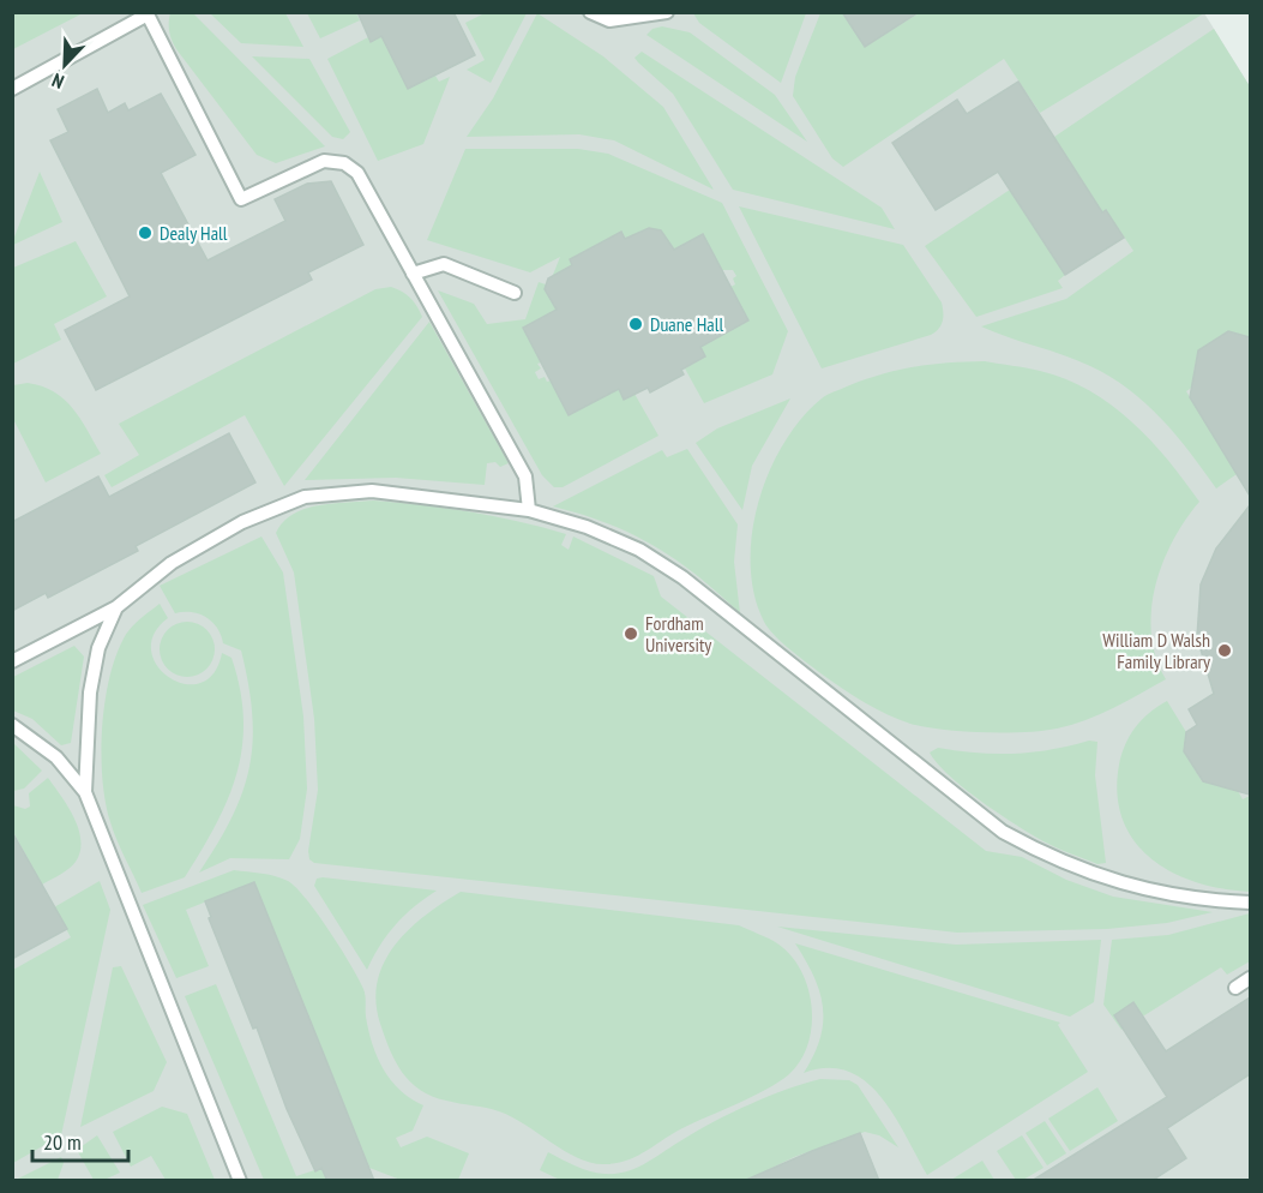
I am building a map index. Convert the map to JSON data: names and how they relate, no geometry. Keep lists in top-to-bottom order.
{
  "places": [
    "Dealy Hall",
    "Duane Hall",
    "Fordham University",
    "William D Walsh Family Library"
  ],
  "scale_bar": "20 m",
  "north": "bottom left"
}
